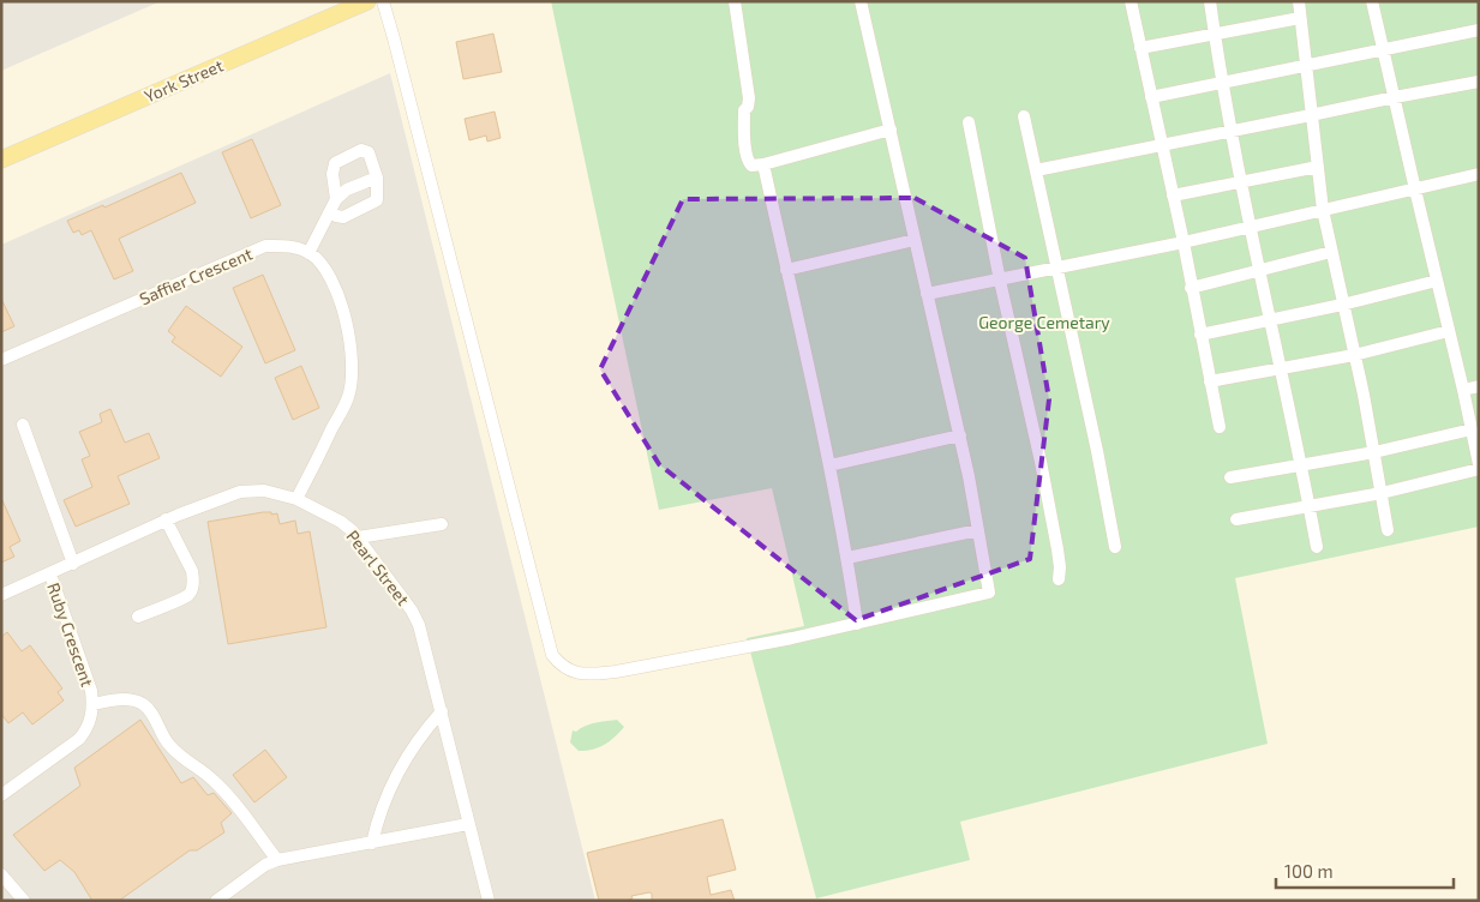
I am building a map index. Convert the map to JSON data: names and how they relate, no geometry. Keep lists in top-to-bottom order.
{
  "streets": {
    "main road": ["York Street"],
    "street": ["Saffier Crescent", "Pearl Street", "Ruby Crescent"]
  },
  "crossings": [
    ["Pearl Street", "Ruby Crescent"]
  ],
  "parks": ["George Cemetary"],
  "scale_bar": "100 m"
}
